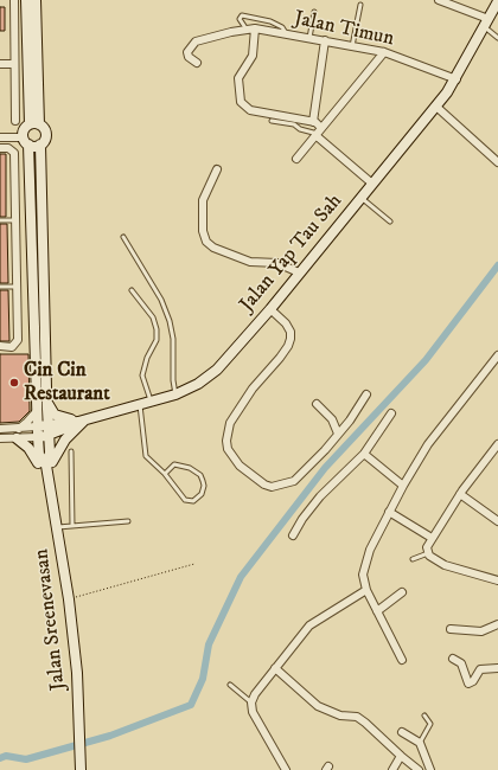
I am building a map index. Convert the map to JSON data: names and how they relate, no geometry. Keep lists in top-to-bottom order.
{
  "streets": {
    "street": ["Jalan Timun", "Jalan Yap Tau Sah", "Jalan Sreenevasan"]
  },
  "crossings": [
    ["Jalan Timun", "Jalan Yap Tau Sah"]
  ],
  "places": ["Cin Cin Restaurant"]
}
